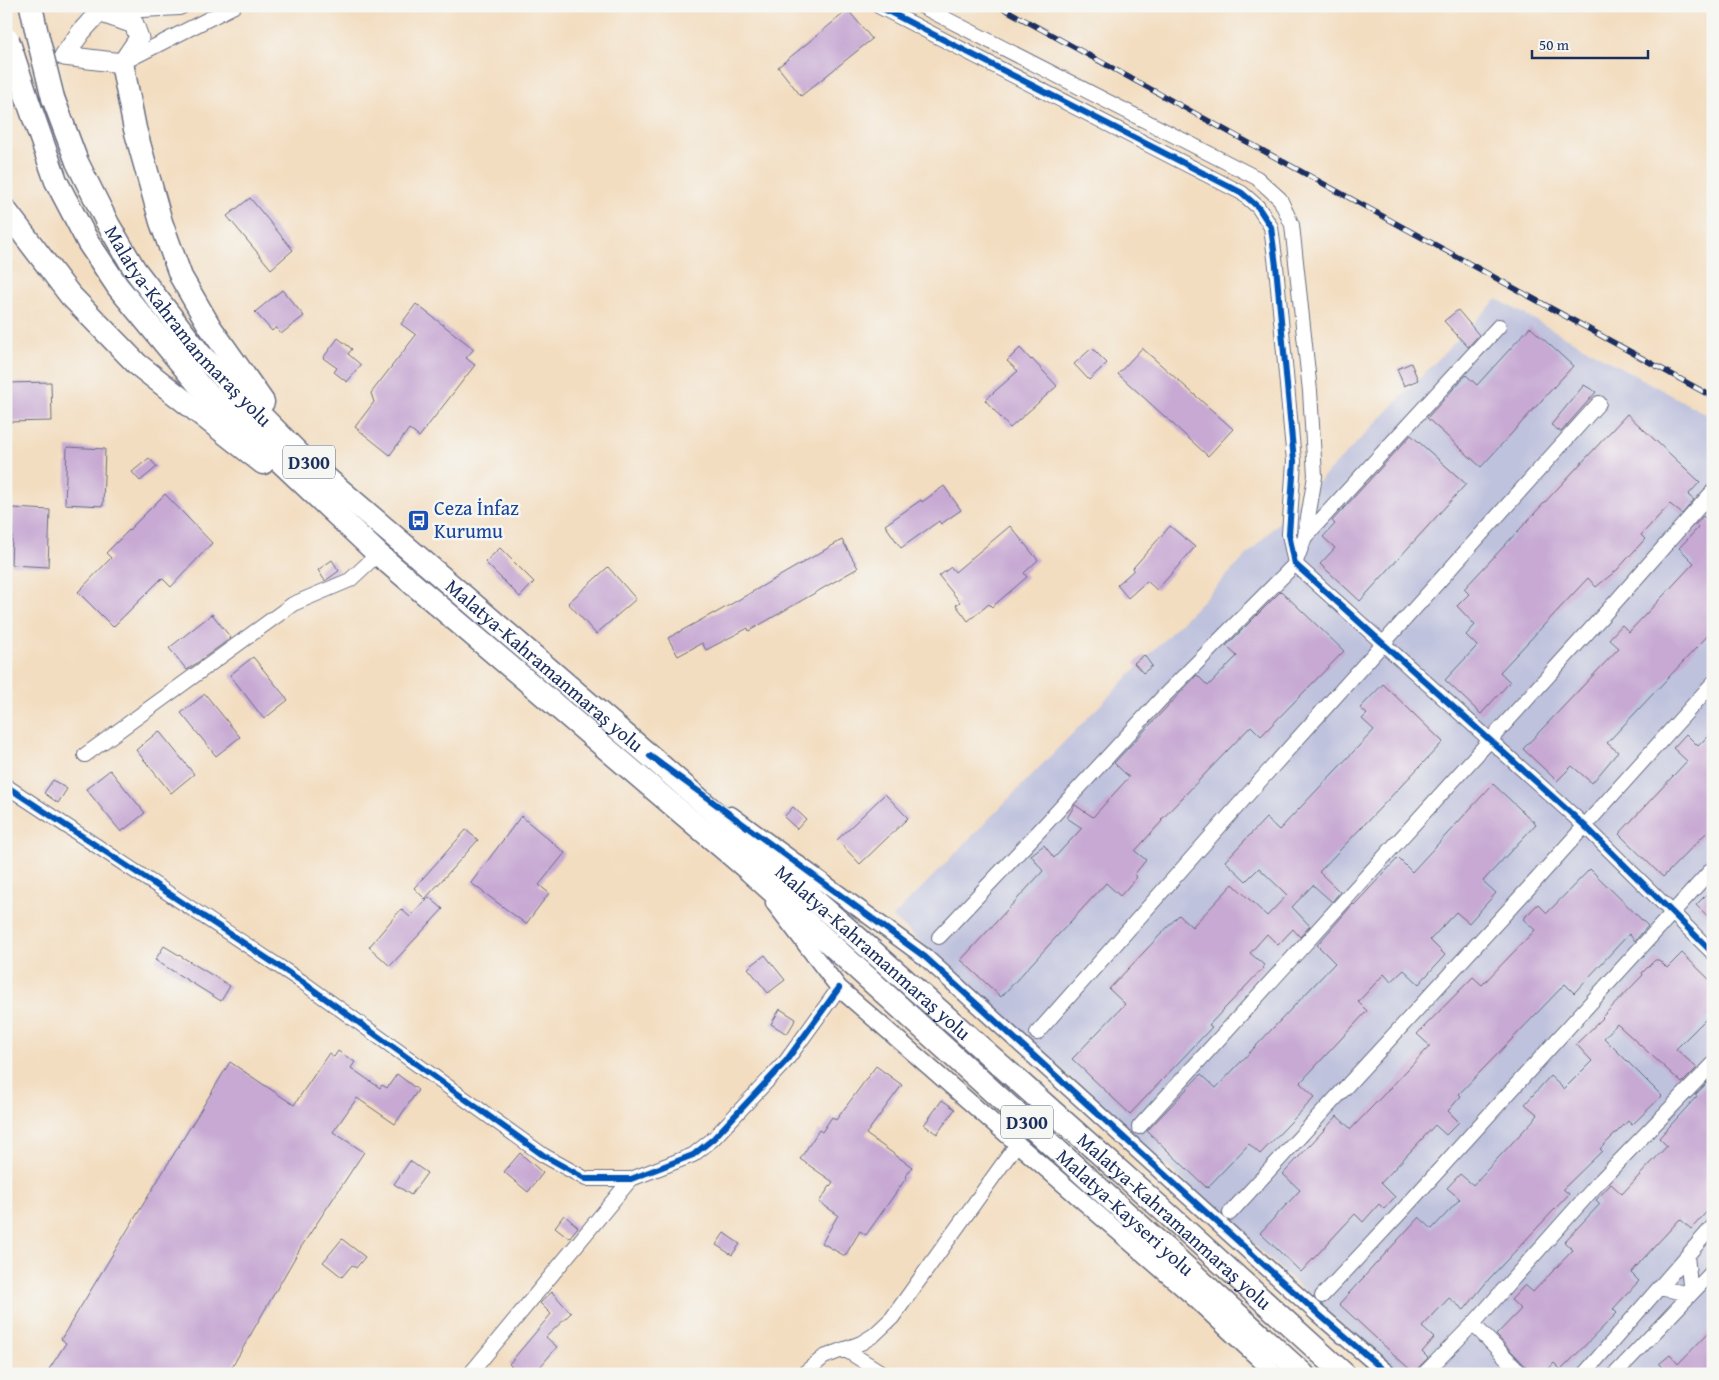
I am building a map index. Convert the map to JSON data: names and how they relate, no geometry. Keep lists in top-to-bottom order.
{
  "streets": {
    "highway": ["Malatya-Kahramanmaraş yolu", "D300", "Malatya-Kayseri yolu"]
  },
  "places": {
    "bus stop": ["Ceza İnfaz Kurumu"]
  },
  "scale_bar": "50 m"
}
